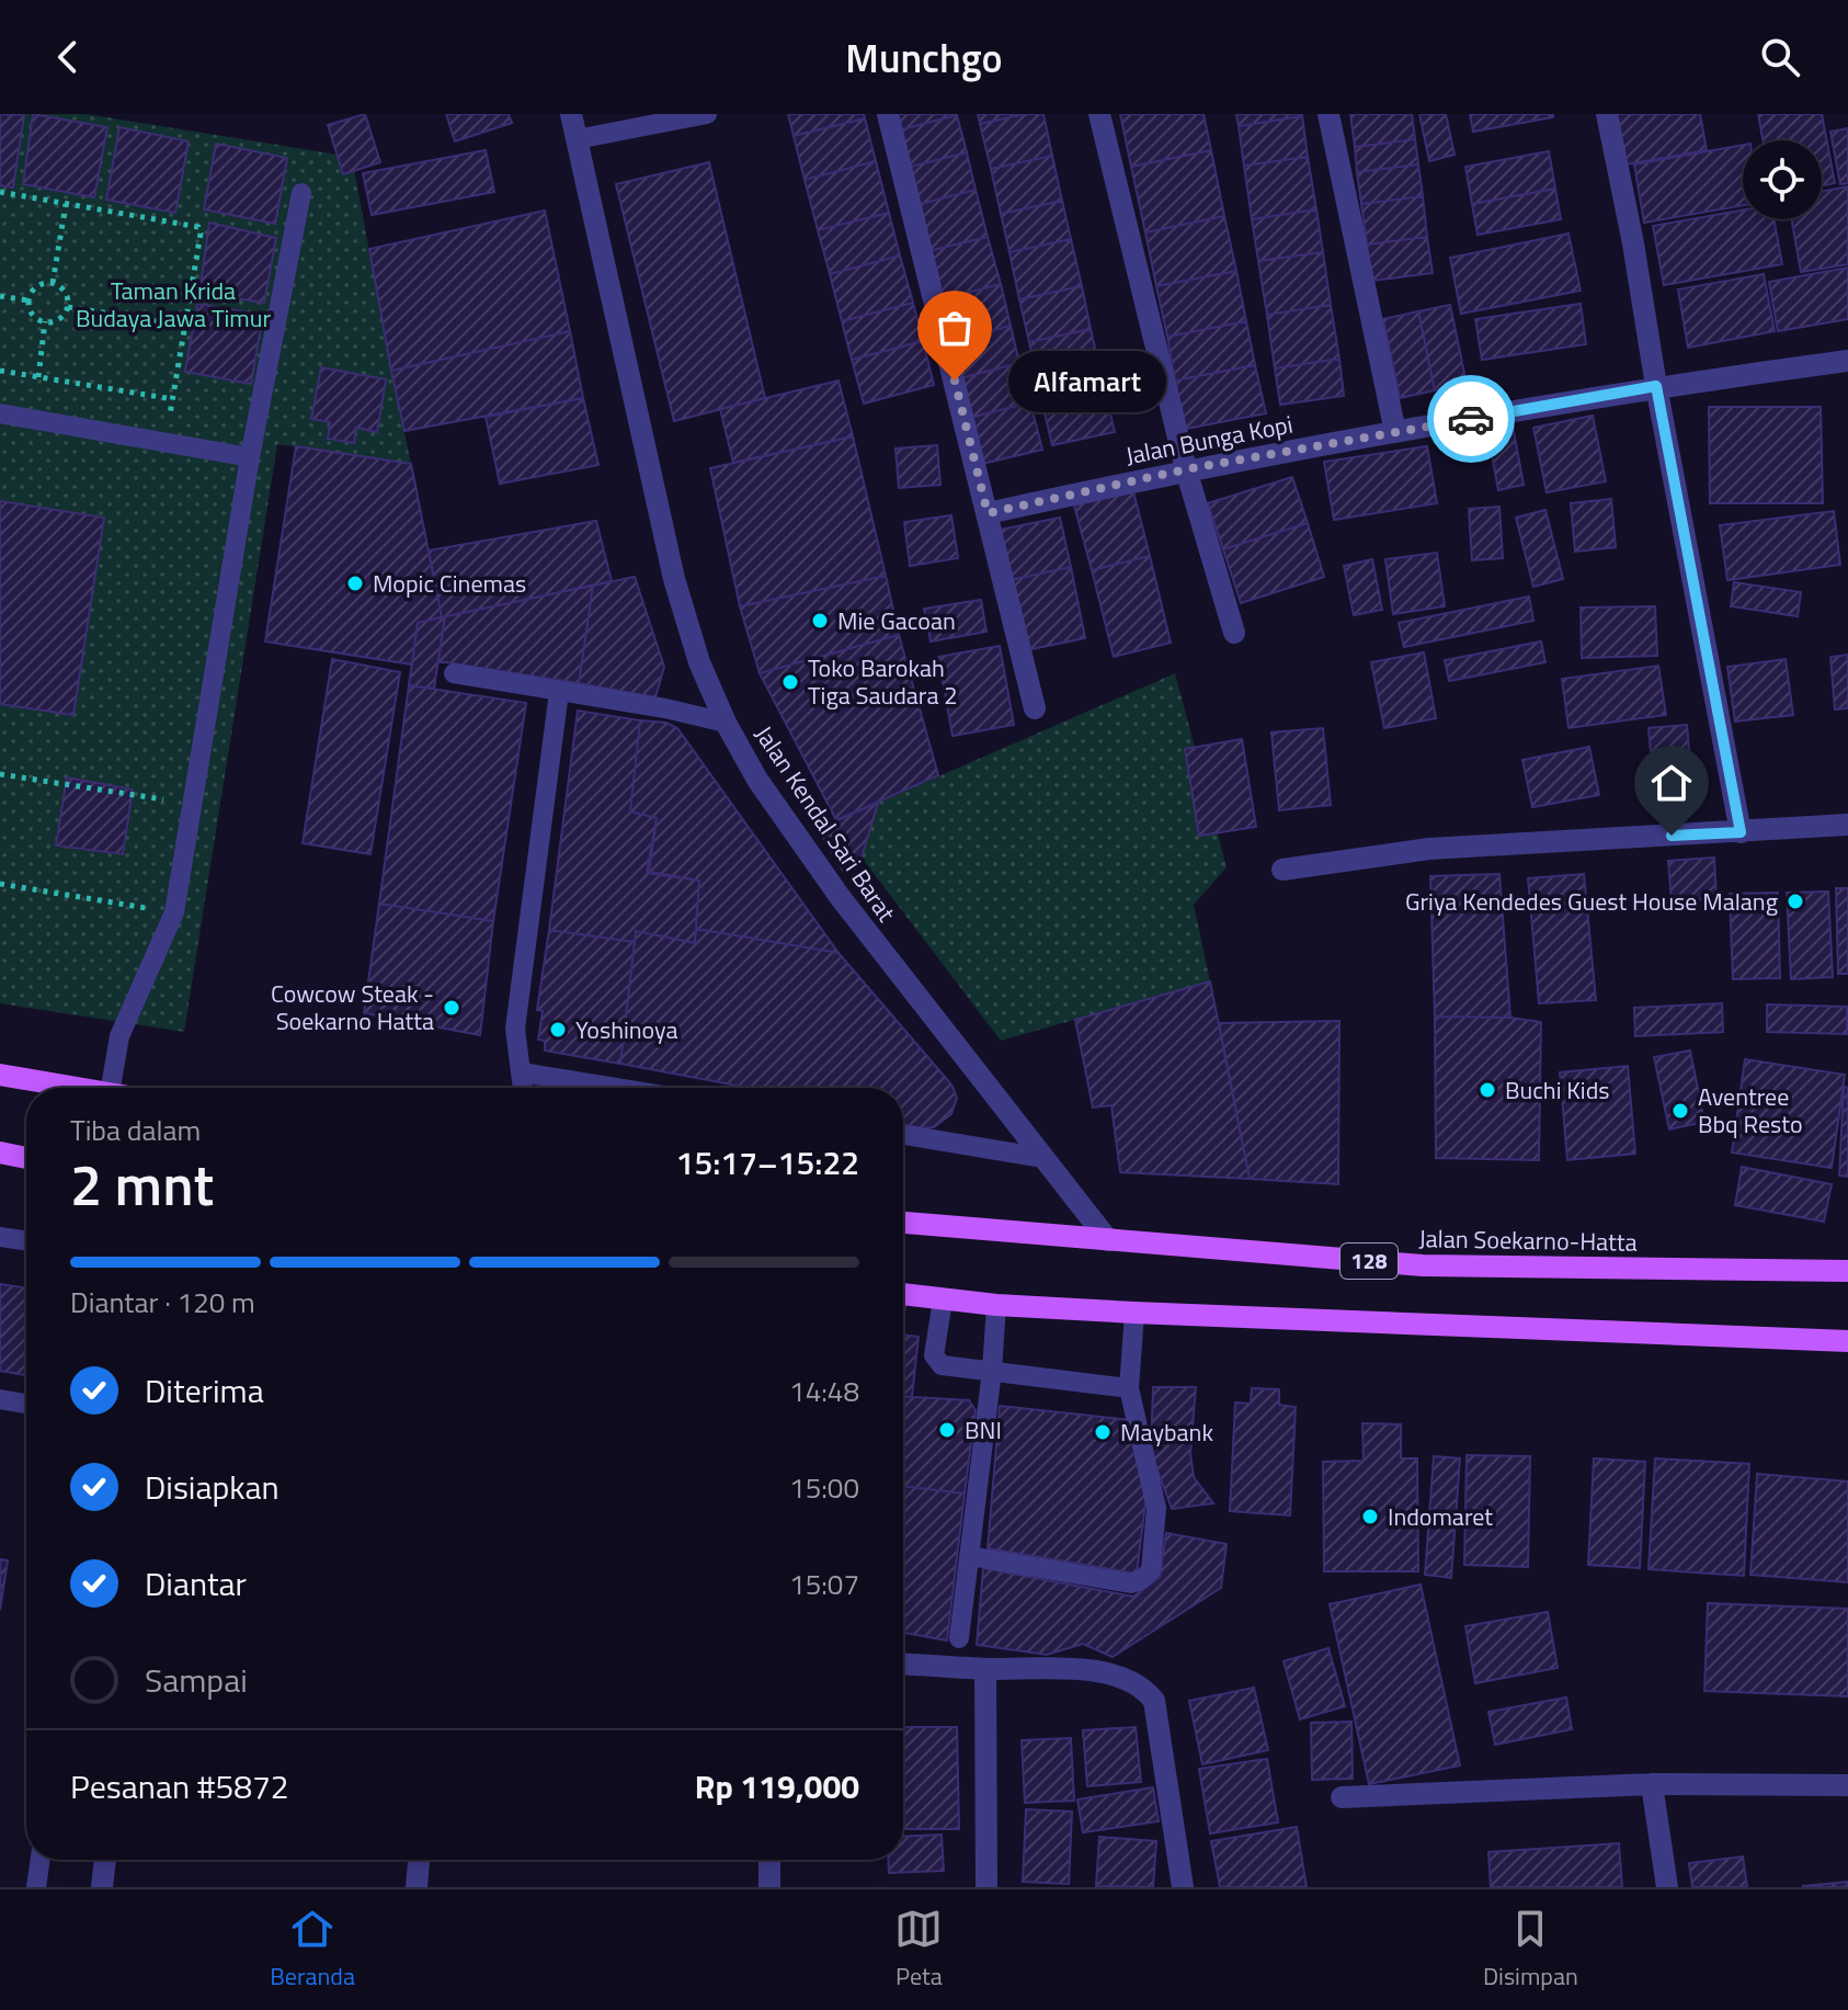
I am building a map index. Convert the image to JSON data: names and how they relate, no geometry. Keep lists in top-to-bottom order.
{
  "streets": {
    "main road": ["Jalan Soekarno-Hatta", "128"],
    "street": ["Jalan Bunga Kopi", "Jalan Kendal Sari Barat"]
  },
  "crossings": [
    ["Jalan Kendal Sari Barat", "Jalan Soekarno-Hatta"]
  ],
  "parks": ["Taman Krida Budaya Jawa Timur"],
  "places": [
    "Alfamart",
    "Mopic Cinemas",
    "Mie Gacoan",
    "Toko Barokah Tiga Saudara 2",
    "Griya Kendedes Guest House Malang",
    "Cowcow Steak - Soekarno Hatta",
    "Yoshinoya",
    "Buchi Kids",
    "Aventree Bbq Resto",
    "BNI",
    "Maybank",
    "Indomaret"
  ],
  "page": {
    "header": "Munchgo",
    "bubble": "Alfamart",
    "heading": ["2 mnt", "Tiba dalam", "15:17–15:22"],
    "panel": ["Pesanan #5872", "Rp 119,000"],
    "bar": "Diantar · 120 m",
    "list": [
      ["Diterima", "14:48"],
      ["Disiapkan", "15:00"],
      ["Diantar", "15:07"],
      "Sampai"
    ],
    "tabs": ["Beranda", "Peta", "Disimpan"]
  }
}
